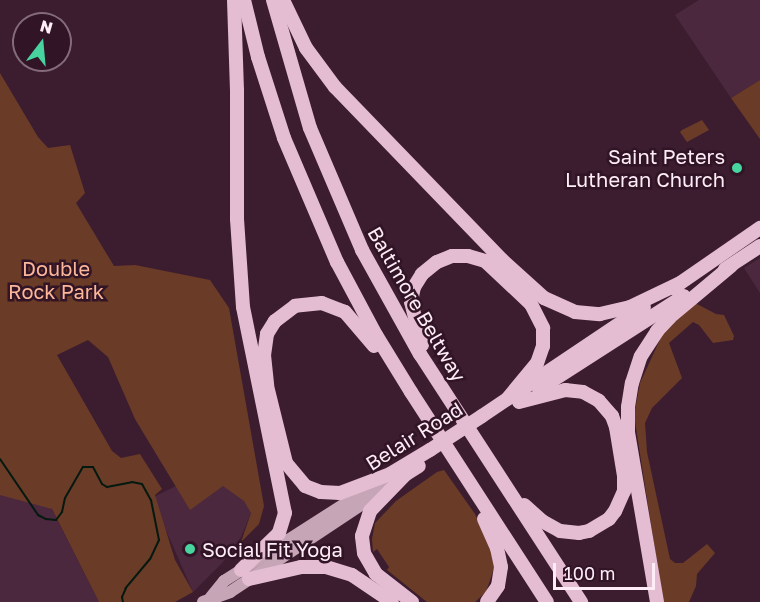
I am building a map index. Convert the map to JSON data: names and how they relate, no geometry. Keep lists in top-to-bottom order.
{
  "streets": {
    "highway": ["Baltimore Beltway", "Belair Road"]
  },
  "parks": ["Double Rock Park"],
  "places": ["Saint Peters Lutheran Church", "Social Fit Yoga"],
  "scale_bar": "100 m",
  "north": "top"
}
